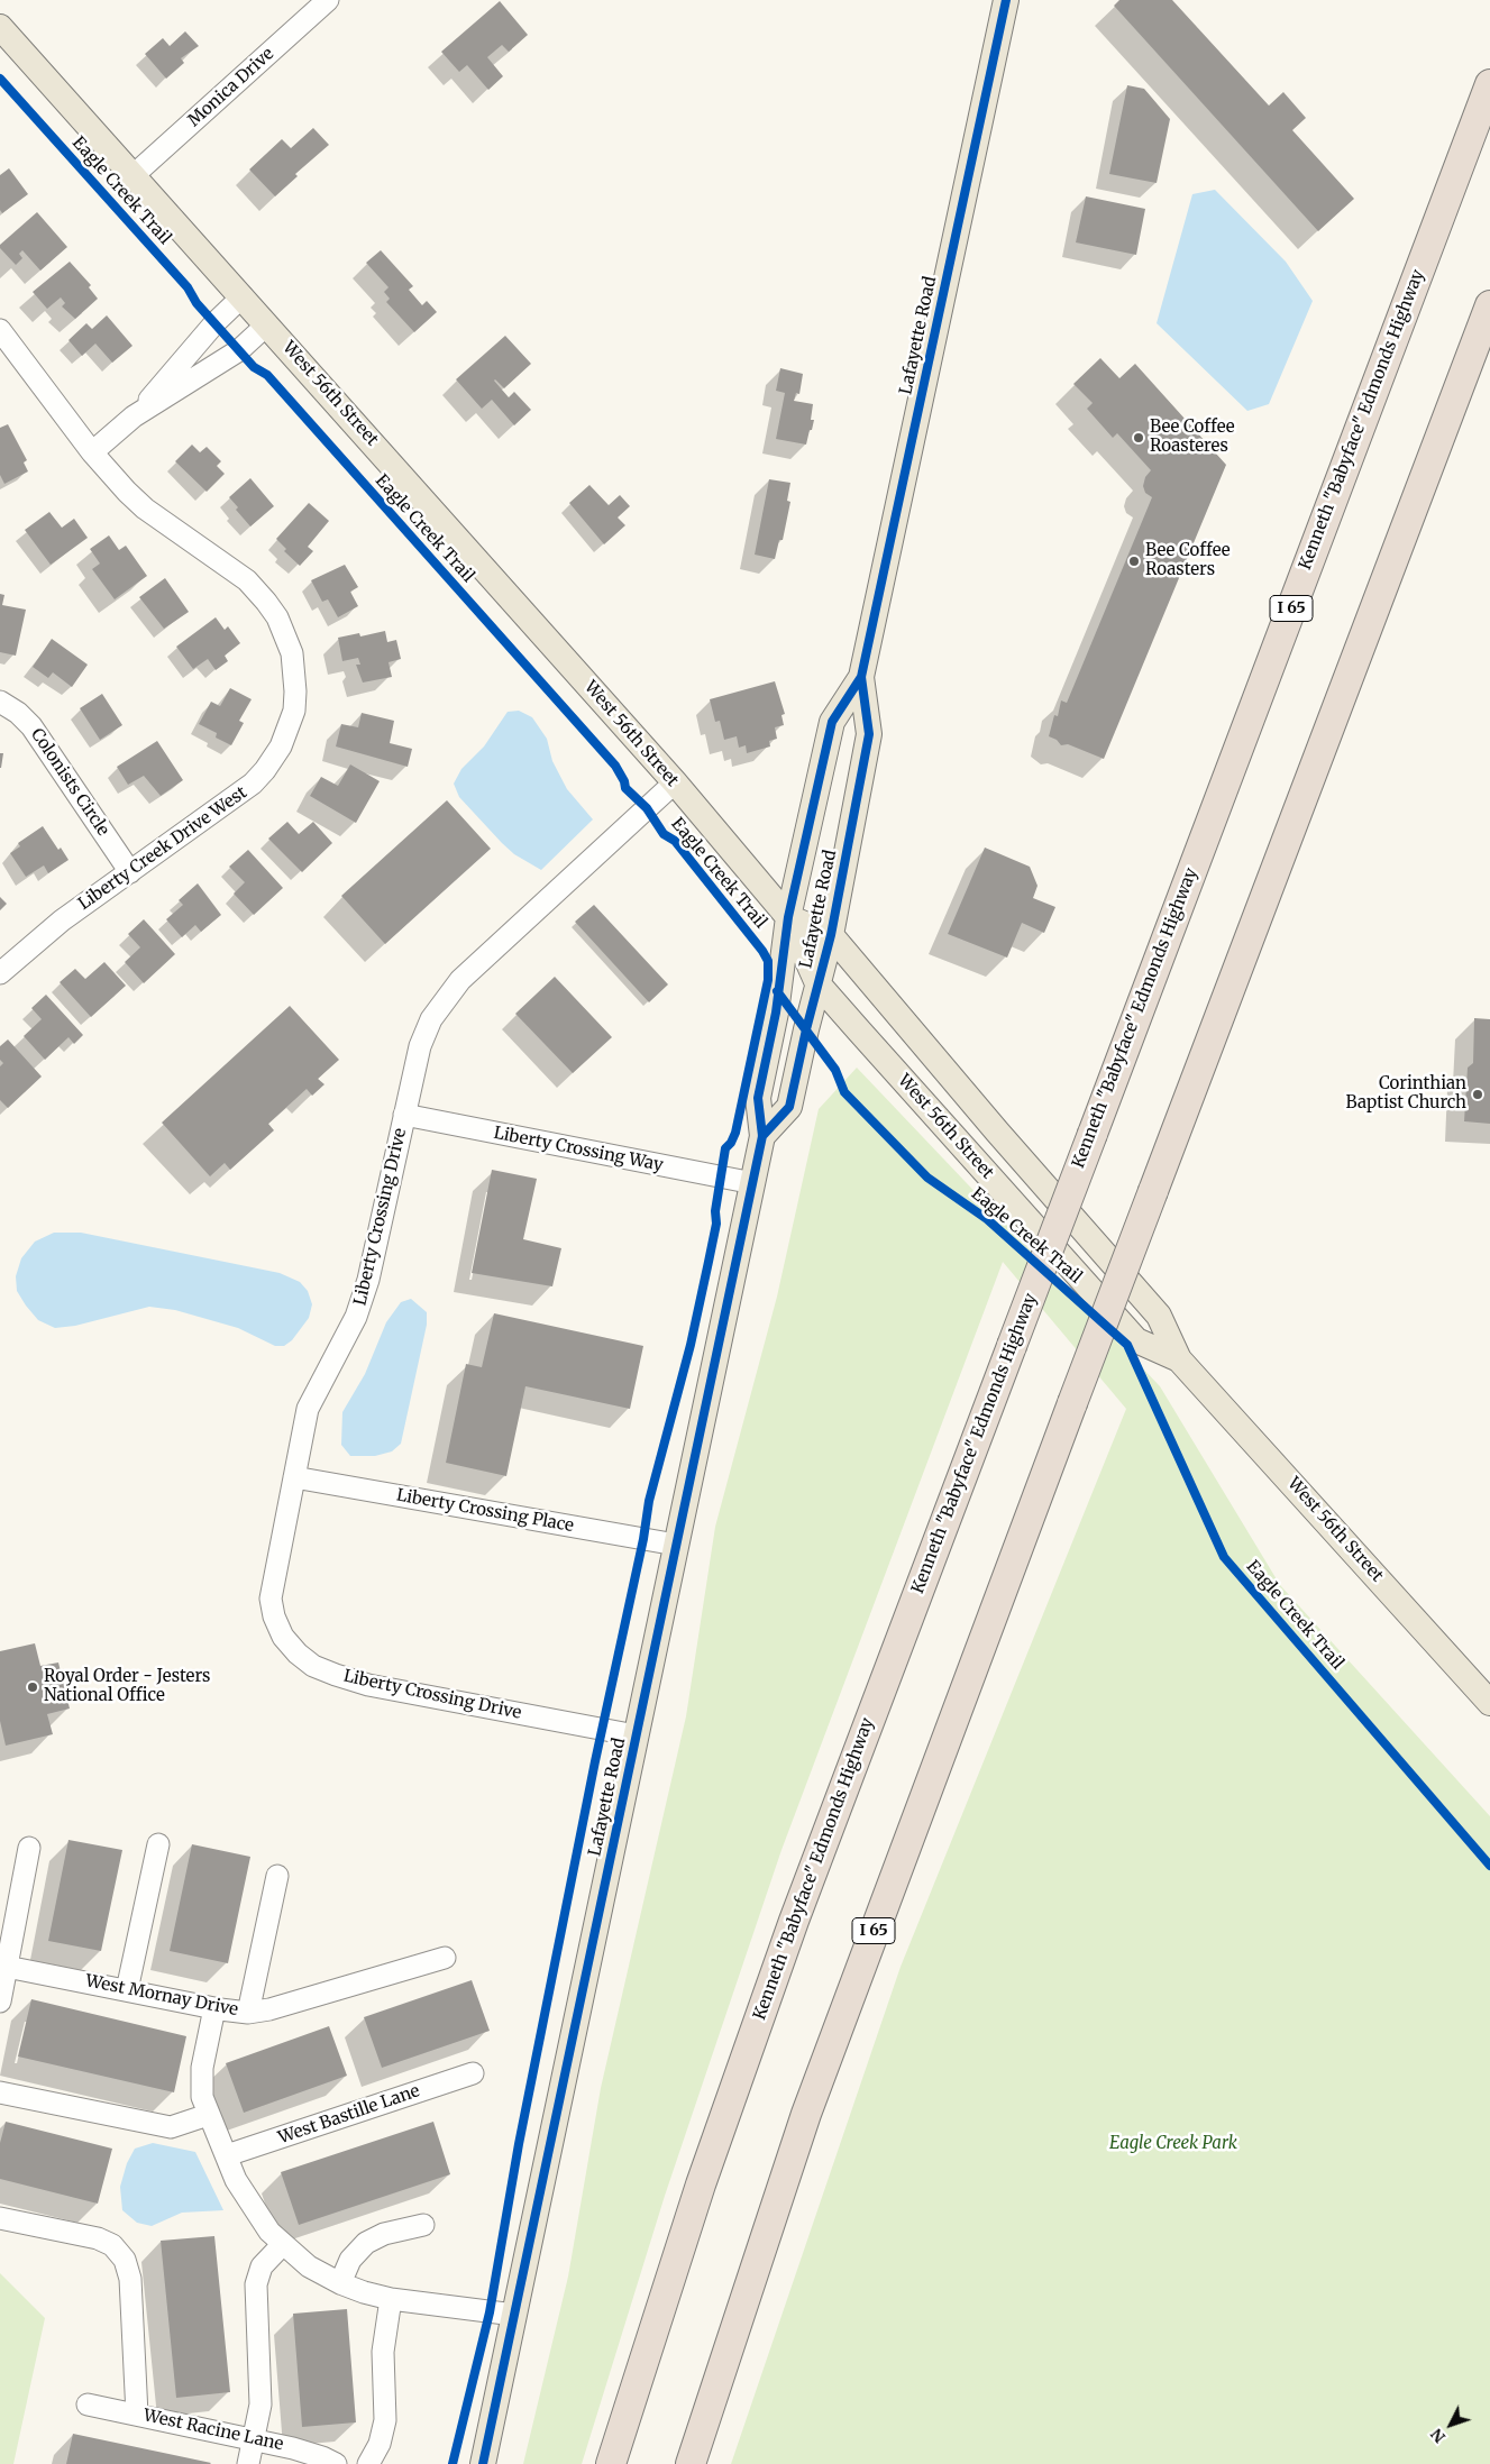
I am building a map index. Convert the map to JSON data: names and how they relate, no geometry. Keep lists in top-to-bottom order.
{
  "streets": {
    "highway": ["Kenneth \"Babyface\" Edmonds Highway", "I 65"],
    "main road": ["Lafayette Road", "West 56th Street"],
    "street": [
      "Monica Drive",
      "Colonists Circle",
      "Liberty Creek Drive West",
      "Liberty Crossing Way",
      "Liberty Crossing Drive",
      "Liberty Crossing Place",
      "West Mornay Drive",
      "West Bastille Lane",
      "West Racine Lane"
    ],
    "cycle path": ["Eagle Creek Trail"]
  },
  "crossings": [
    ["Monica Drive", "West 56th Street"],
    ["Lafayette Road", "West 56th Street"],
    ["Lafayette Road", "Liberty Crossing Way"],
    ["Lafayette Road", "Liberty Crossing Drive"],
    ["Lafayette Road", "Liberty Crossing Place"],
    ["West 56th Street", "Liberty Crossing Drive"],
    ["Colonists Circle", "Liberty Creek Drive West"],
    ["Liberty Crossing Way", "Liberty Crossing Drive"],
    ["Liberty Crossing Drive", "Liberty Crossing Place"]
  ],
  "parks": ["Eagle Creek Park"],
  "places": [
    "Bee Coffee Roasteres",
    "Bee Coffee Roasters",
    "Corinthian Baptist Church",
    "Royal Order - Jesters National Office"
  ],
  "north": "bottom left"
}
